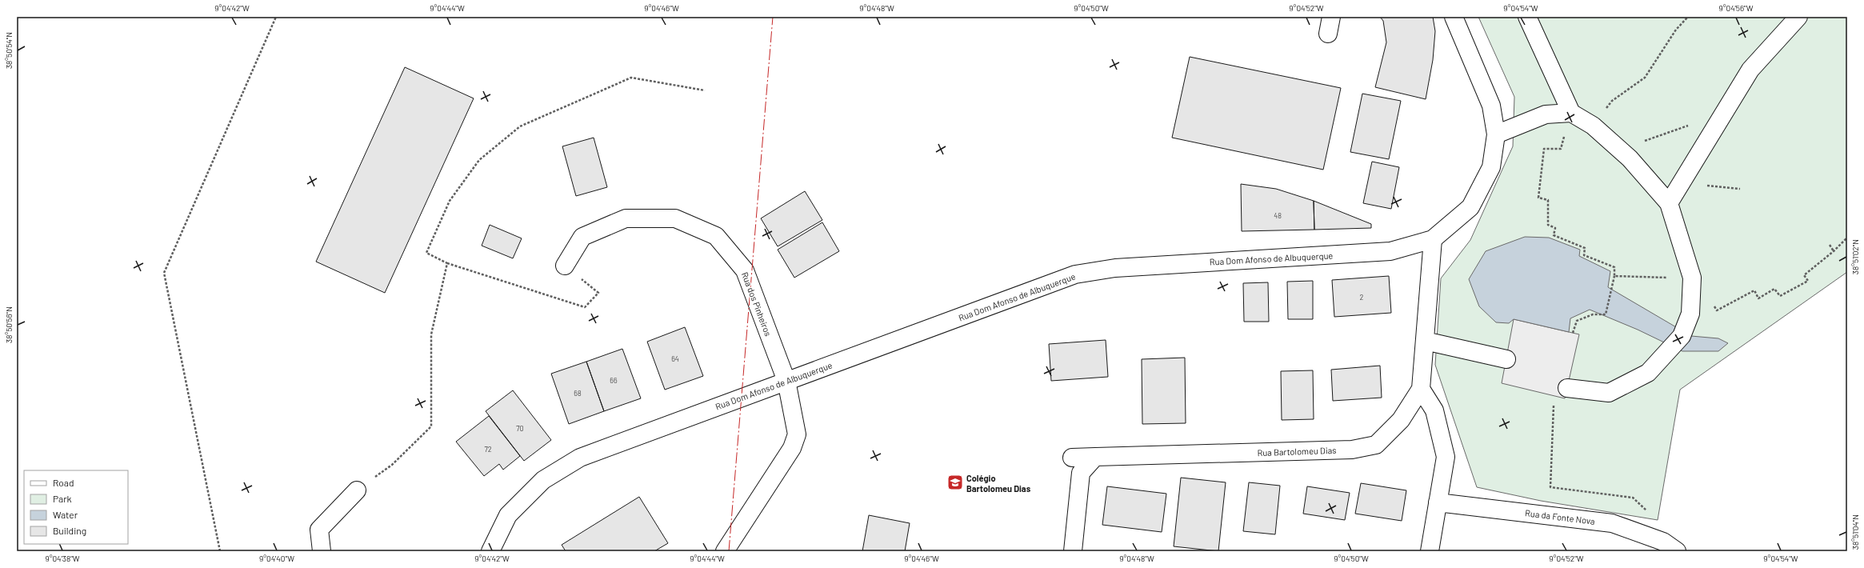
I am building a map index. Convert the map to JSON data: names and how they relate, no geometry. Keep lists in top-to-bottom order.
{
  "streets": {
    "street": [
      "Rua Dom Afonso de Albuquerque",
      "Rua dos Pinheiros",
      "Rua Bartolomeu Dias",
      "Rua da Fonte Nova"
    ]
  },
  "crossings": [
    ["Rua Dom Afonso de Albuquerque", "Rua dos Pinheiros"],
    ["Rua Dom Afonso de Albuquerque", "Rua Bartolomeu Dias"]
  ],
  "places": {
    "school or university": ["Colégio Bartolomeu Dias"]
  },
  "house_numbers": [
    "48",
    "2",
    "64",
    "66",
    "68",
    "70",
    "72"
  ],
  "legend": [
    "Road",
    "Park",
    "Water",
    "Building"
  ],
  "coordinates": [
    "9°04'42\"W",
    "9°04'44\"W",
    "9°04'46\"W",
    "9°04'48\"W",
    "9°04'50\"W",
    "9°04'52\"W",
    "9°04'54\"W",
    "9°04'56\"W",
    "38°50'54\"N",
    "38°51'02\"N",
    "38°50'56\"N",
    "38°51'04\"N",
    "9°04'38\"W",
    "9°04'40\"W"
  ]
}
